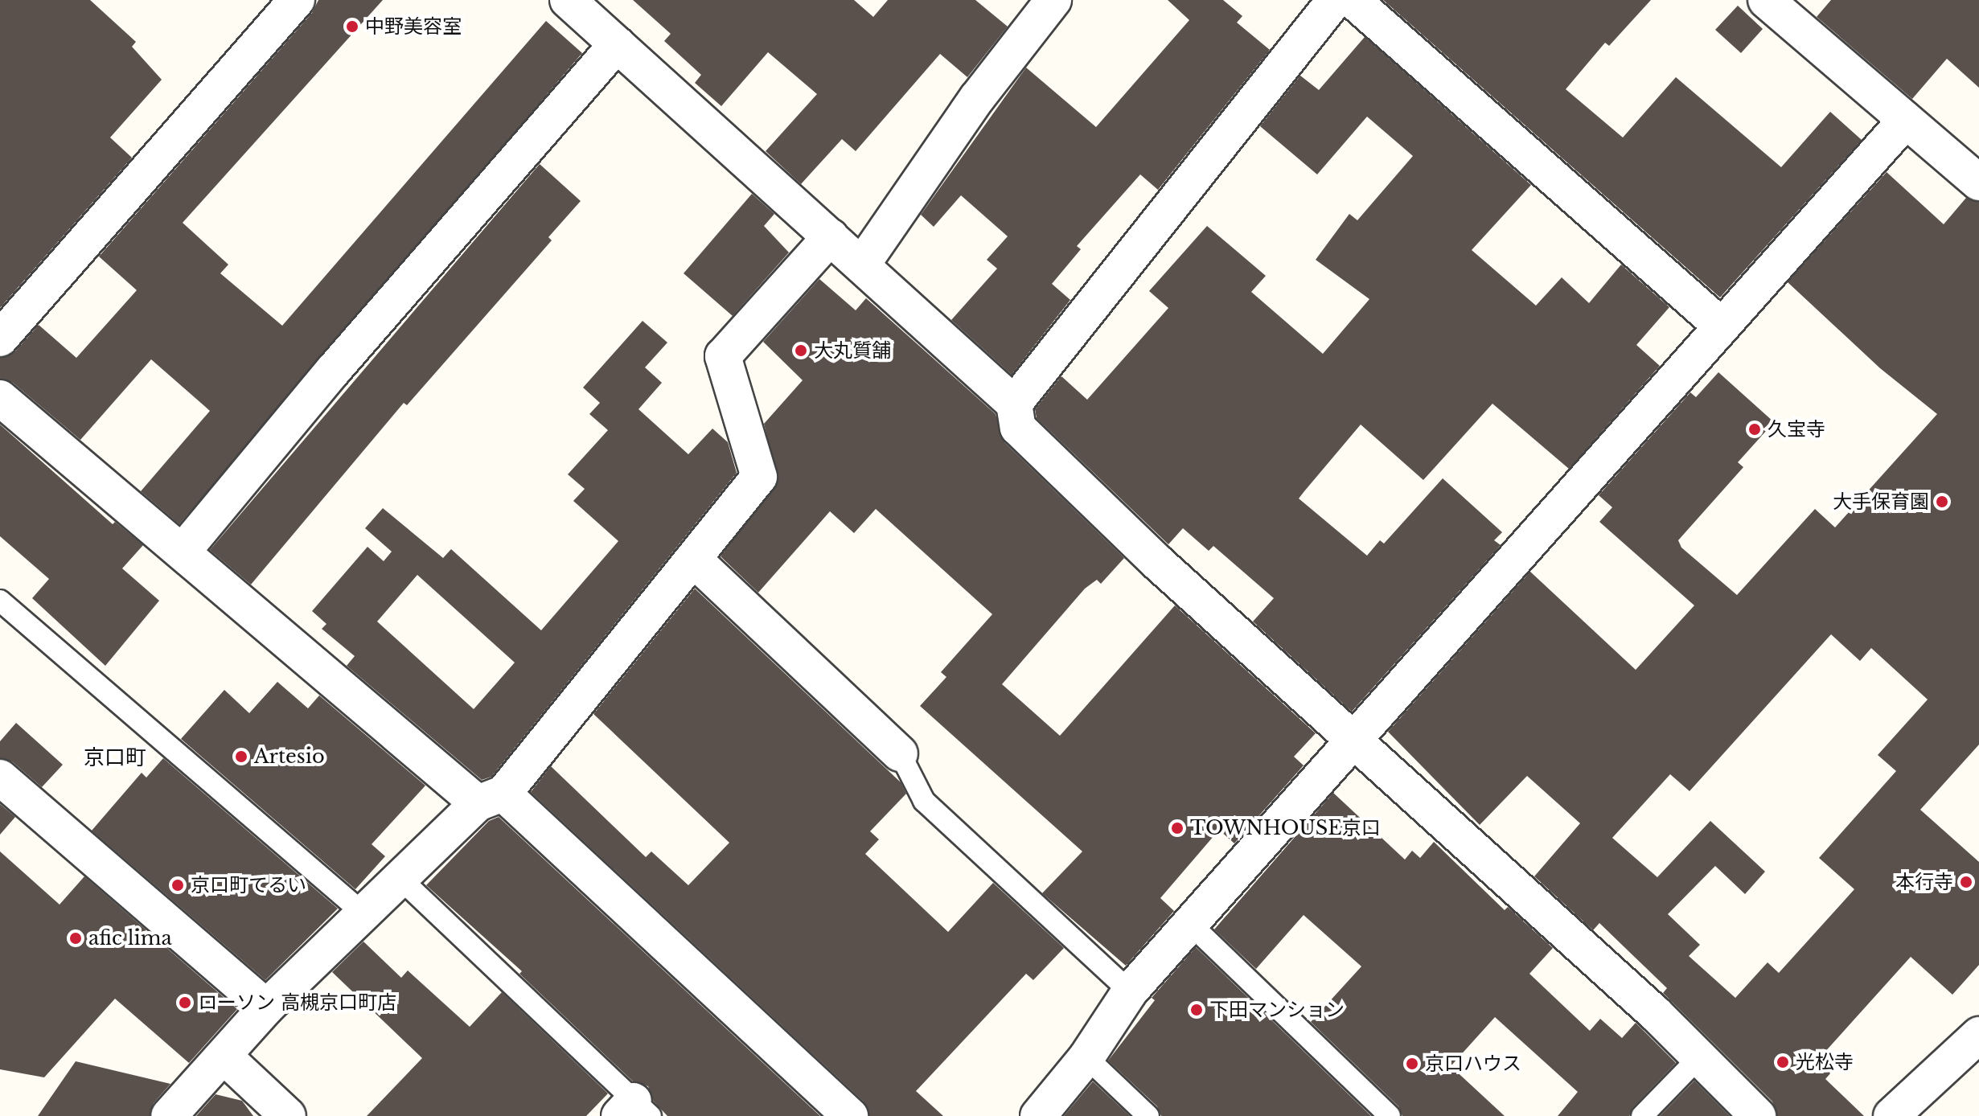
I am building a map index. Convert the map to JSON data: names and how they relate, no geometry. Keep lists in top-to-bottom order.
{
  "districts": ["京口町"],
  "places": [
    "中野美容室",
    "大丸質舗",
    "久宝寺",
    "大手保育園",
    "Artesio",
    "TOWNHOUSE京口",
    "本行寺",
    "京口町てるい",
    "afic lima",
    "ローソン 高槻京口町店",
    "下田マンション",
    "光松寺",
    "京口ハウス"
  ]
}
